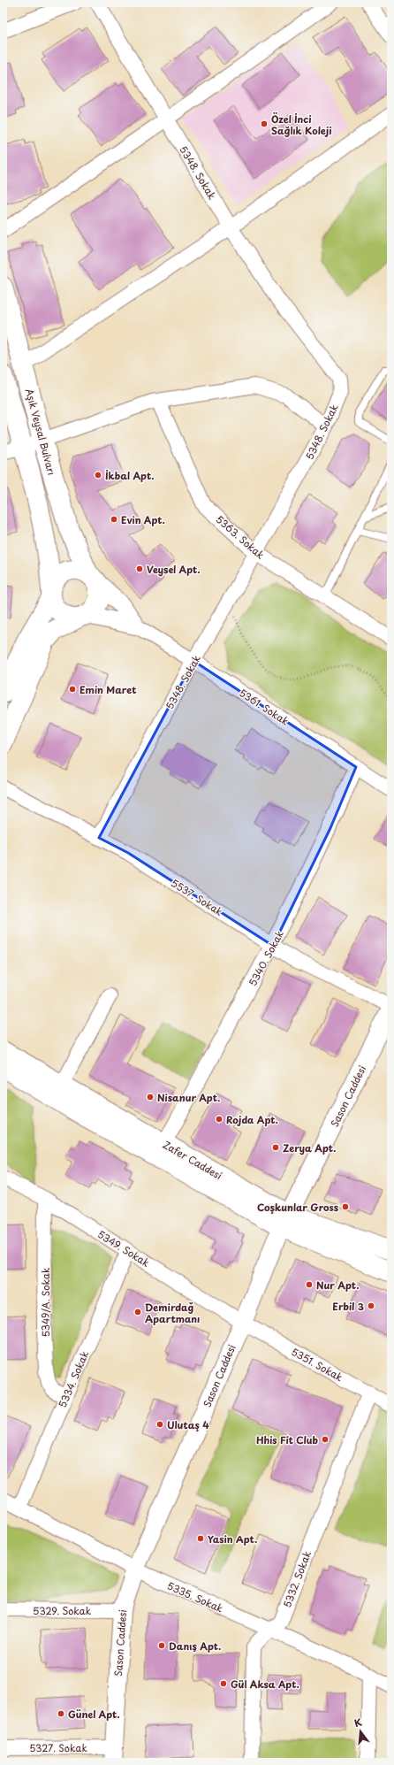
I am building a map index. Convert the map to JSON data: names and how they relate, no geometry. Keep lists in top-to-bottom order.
{
  "streets": {
    "main road": ["Aşık Veysal Bulvarı", "Zafer Caddesi"],
    "street": [
      "5348. Sokak",
      "5363. Sokak",
      "5361. Sokak",
      "5537. Sokak",
      "5340. Sokak",
      "Sason Caddesi",
      "5349. Sokak",
      "5349/A. Sokak",
      "5351. Sokak",
      "5334. Sokak",
      "5332. Sokak",
      "5335. Sokak",
      "5329. Sokak",
      "5327. Sokak"
    ]
  },
  "crossings": [
    ["5348. Sokak", "5363. Sokak"],
    ["5348. Sokak", "5361. Sokak"],
    ["5348. Sokak", "5537. Sokak"],
    ["5361. Sokak", "5340. Sokak"],
    ["5537. Sokak", "5340. Sokak"],
    ["5537. Sokak", "Sason Caddesi"],
    ["5340. Sokak", "Zafer Caddesi"],
    ["Sason Caddesi", "Zafer Caddesi"],
    ["Sason Caddesi", "5349. Sokak"],
    ["Sason Caddesi", "5351. Sokak"],
    ["Sason Caddesi", "5335. Sokak"],
    ["Sason Caddesi", "5329. Sokak"],
    ["Sason Caddesi", "5327. Sokak"],
    ["5349. Sokak", "5349/A. Sokak"],
    ["5349. Sokak", "5351. Sokak"],
    ["5349. Sokak", "5334. Sokak"],
    ["5349/A. Sokak", "5334. Sokak"],
    ["5351. Sokak", "5332. Sokak"],
    ["5334. Sokak", "5335. Sokak"],
    ["5332. Sokak", "5335. Sokak"]
  ],
  "places": [
    "Özel İnci Sağlık Koleji",
    "İkbal Apt.",
    "Evin Apt.",
    "Veysel Apt.",
    "Emin Maret",
    "Nisanur Apt.",
    "Rojda Apt.",
    "Zerya Apt.",
    "Coşkunlar Gross",
    "Nur Apt.",
    "Erbil 3",
    "Demirdağ Apartmanı",
    "Ulutaş 4",
    "Hhis Fit Club",
    "Yasin Apt.",
    "Danış Apt.",
    "Gül Aksa Apt.",
    "Günel Apt."
  ],
  "north": "top"
}
